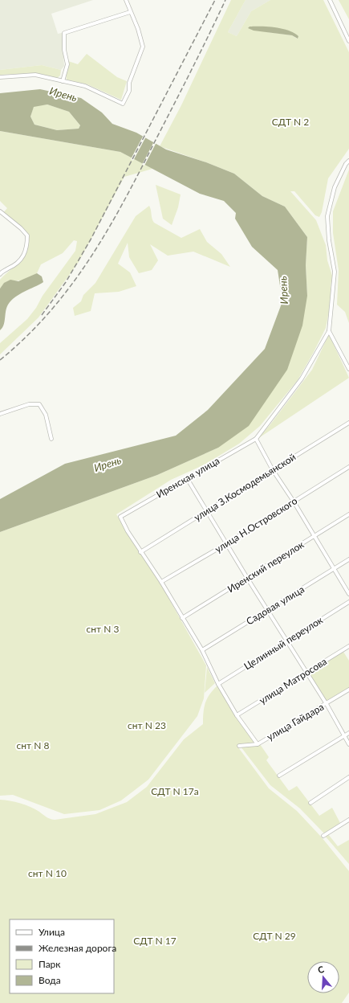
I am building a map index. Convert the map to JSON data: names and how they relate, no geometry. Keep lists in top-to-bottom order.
{
  "streets": {
    "street": [
      "Иренская улица",
      "улица З.Космодемьянской",
      "улица Н.Островского",
      "Иренский переулок",
      "Садовая улица",
      "Целинный переулок",
      "улица Матросова",
      "улица Гайдара"
    ]
  },
  "crossings": [
    ["Иренская улица", "улица З.Космодемьянской"]
  ],
  "water": ["Ирень"],
  "parks": [
    "СДТ N 2",
    "снт N 3",
    "снт N 23",
    "снт N 8",
    "СДТ N 17а",
    "снт N 10",
    "СДТ N 29",
    "СДТ N 17"
  ],
  "legend": [
    "Улица",
    "Железная дорога",
    "Парк",
    "Вода"
  ],
  "north": "top"
}
